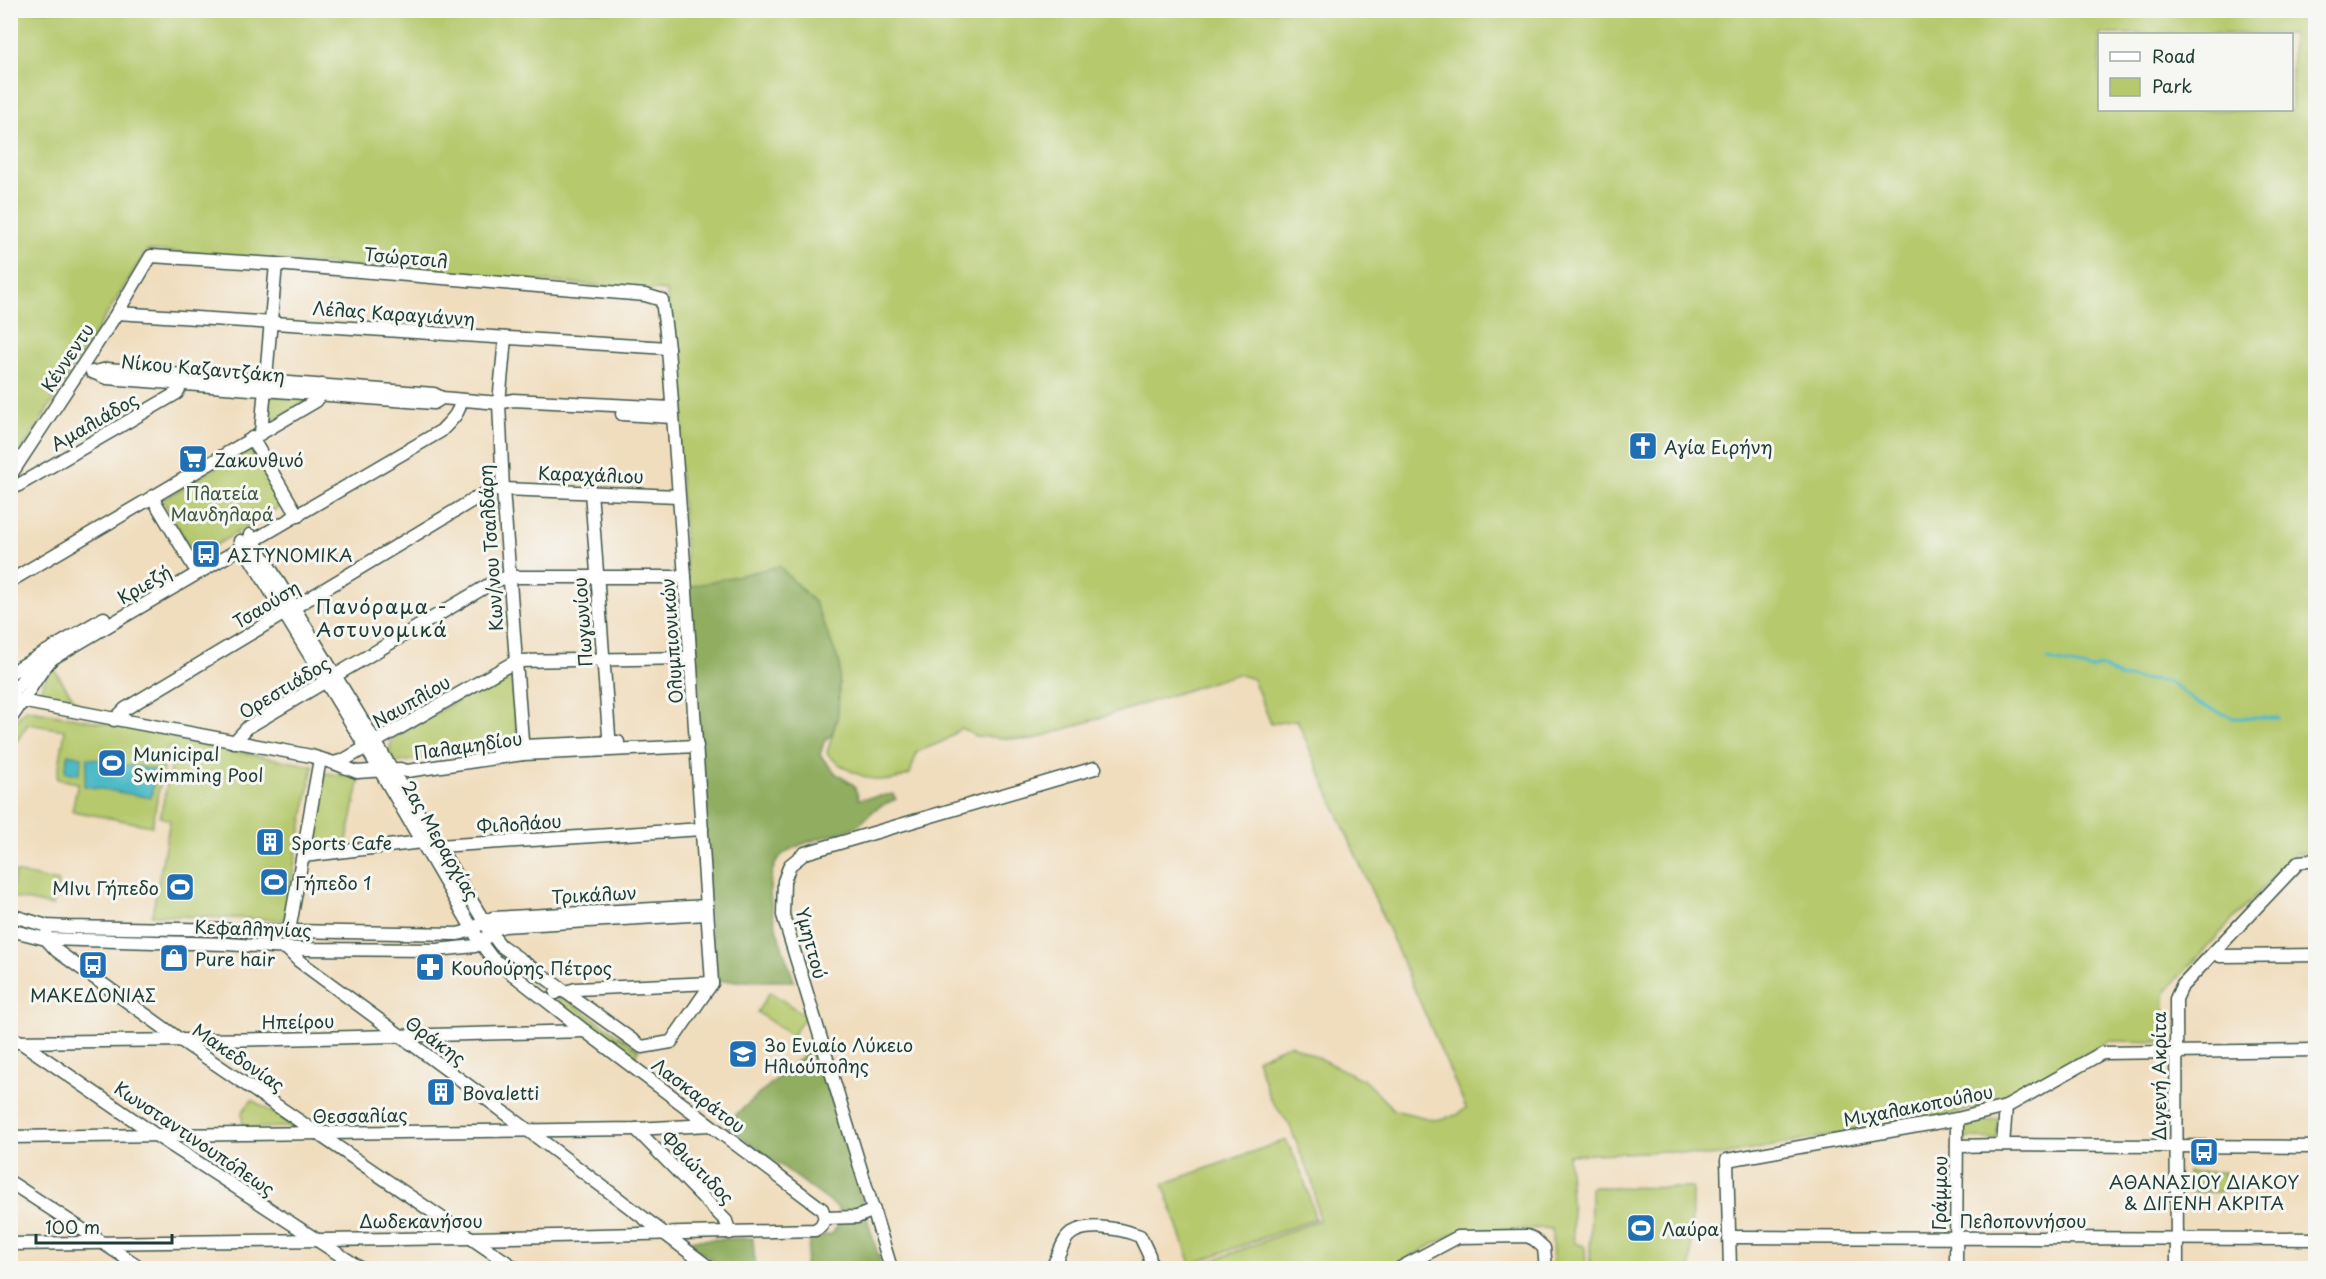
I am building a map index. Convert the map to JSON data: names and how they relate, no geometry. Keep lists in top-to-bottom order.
{
  "streets": {
    "street": [
      "Τσώρτσιλ",
      "Λέλας Καραγιάννη",
      "Κέννεντυ",
      "Νίκου Καζαντζάκη",
      "Αμαλιάδος",
      "Καραχάλιου",
      "Κων/νου Τσαλδάρη",
      "Κριεζή",
      "Τσαούση",
      "Πωγωνίου",
      "Ολυμπιονικών",
      "Ορεστιάδος",
      "Ναυπλίου",
      "Παλαμηδίου",
      "Φιλολάου",
      "2ας Μεραρχίας",
      "Τρικάλων",
      "Κεφαλληνίας",
      "Υμηττού",
      "Ηπείρου",
      "Θράκης",
      "Μακεδονίας",
      "Διγενή Ακρίτα",
      "Λασκαράτου",
      "Μιχαλακοπούλου",
      "Θεσσαλίας",
      "Κωνσταντινουπόλεως",
      "Φθιώτιδος",
      "Γράμμου",
      "Δωδεκανήσου",
      "Πελοποννήσου"
    ]
  },
  "crossings": [
    ["Τσώρτσιλ", "Κέννεντυ"],
    ["Τσώρτσιλ", "Ολυμπιονικών"],
    ["Λέλας Καραγιάννη", "Κέννεντυ"],
    ["Λέλας Καραγιάννη", "Κων/νου Τσαλδάρη"],
    ["Λέλας Καραγιάννη", "Ολυμπιονικών"],
    ["Κέννεντυ", "Νίκου Καζαντζάκη"],
    ["Νίκου Καζαντζάκη", "Αμαλιάδος"],
    ["Νίκου Καζαντζάκη", "Κων/νου Τσαλδάρη"],
    ["Νίκου Καζαντζάκη", "Κριεζή"],
    ["Νίκου Καζαντζάκη", "Ολυμπιονικών"],
    ["Καραχάλιου", "Κων/νου Τσαλδάρη"],
    ["Καραχάλιου", "Τσαούση"],
    ["Καραχάλιου", "Πωγωνίου"],
    ["Καραχάλιου", "Ολυμπιονικών"],
    ["Κων/νου Τσαλδάρη", "Τσαούση"],
    ["Κων/νου Τσαλδάρη", "Ορεστιάδος"],
    ["Κων/νου Τσαλδάρη", "Ναυπλίου"],
    ["Κων/νου Τσαλδάρη", "Παλαμηδίου"],
    ["Κριεζή", "2ας Μεραρχίας"],
    ["Τσαούση", "2ας Μεραρχίας"],
    ["Πωγωνίου", "Παλαμηδίου"],
    ["Ολυμπιονικών", "Παλαμηδίου"],
    ["Ολυμπιονικών", "Φιλολάου"],
    ["Ολυμπιονικών", "Τρικάλων"],
    ["Ολυμπιονικών", "Λασκαράτου"],
    ["Ορεστιάδος", "2ας Μεραρχίας"],
    ["Ναυπλίου", "Παλαμηδίου"],
    ["Ναυπλίου", "2ας Μεραρχίας"],
    ["Παλαμηδίου", "2ας Μεραρχίας"],
    ["Φιλολάου", "2ας Μεραρχίας"],
    ["2ας Μεραρχίας", "Τρικάλων"],
    ["2ας Μεραρχίας", "Κεφαλληνίας"],
    ["2ας Μεραρχίας", "Λασκαράτου"],
    ["Τρικάλων", "Κεφαλληνίας"],
    ["Τρικάλων", "Λασκαράτου"],
    ["Κεφαλληνίας", "Θράκης"],
    ["Κεφαλληνίας", "Μακεδονίας"],
    ["Κεφαλληνίας", "Λασκαράτου"],
    ["Ηπείρου", "Θράκης"],
    ["Ηπείρου", "Μακεδονίας"],
    ["Ηπείρου", "Λασκαράτου"],
    ["Ηπείρου", "Κωνσταντινουπόλεως"],
    ["Θράκης", "Θεσσαλίας"],
    ["Θράκης", "Δωδεκανήσου"],
    ["Μακεδονίας", "Θεσσαλίας"],
    ["Μακεδονίας", "Δωδεκανήσου"],
    ["Διγενή Ακρίτα", "Μιχαλακοπούλου"],
    ["Διγενή Ακρίτα", "Πελοποννήσου"],
    ["Λασκαράτου", "Θεσσαλίας"],
    ["Λασκαράτου", "Δωδεκανήσου"],
    ["Μιχαλακοπούλου", "Γράμμου"],
    ["Μιχαλακοπούλου", "Πελοποννήσου"],
    ["Θεσσαλίας", "Κωνσταντινουπόλεως"],
    ["Θεσσαλίας", "Φθιώτιδος"],
    ["Κωνσταντινουπόλεως", "Δωδεκανήσου"],
    ["Φθιώτιδος", "Δωδεκανήσου"],
    ["Γράμμου", "Πελοποννήσου"]
  ],
  "districts": ["Πανόραμα - Αστυνομικά"],
  "parks": ["Πλατεία Μανδηλαρά"],
  "places": {
    "church": ["Αγία Ειρήνη"],
    "supermarket": ["Ζακυνθινό"],
    "bus stop": ["ΑΣΤΥΝΟΜΙΚΑ", "ΜΑΚΕΔΟΝΙΑΣ", "ΑΘΑΝΑΣΙΟΥ ΔΙΑΚΟΥ & ΔΙΓΕΝΗ ΑΚΡΙΤΑ"],
    "sports": [
      "Municipal Swimming Pool",
      "Γήπεδο 1",
      "ΜΊνι Γήπεδο",
      "Λαύρα"
    ],
    "building": ["Sports Cafe", "Bovaletti"],
    "shop": ["Pure hair"],
    "pharmacy": ["Κουλούρης Πέτρος"],
    "school or university": ["3ο Ενιαίο Λύκειο Ηλιούπολης"]
  },
  "legend": ["Road", "Park"],
  "scale_bar": "100 m"
}
